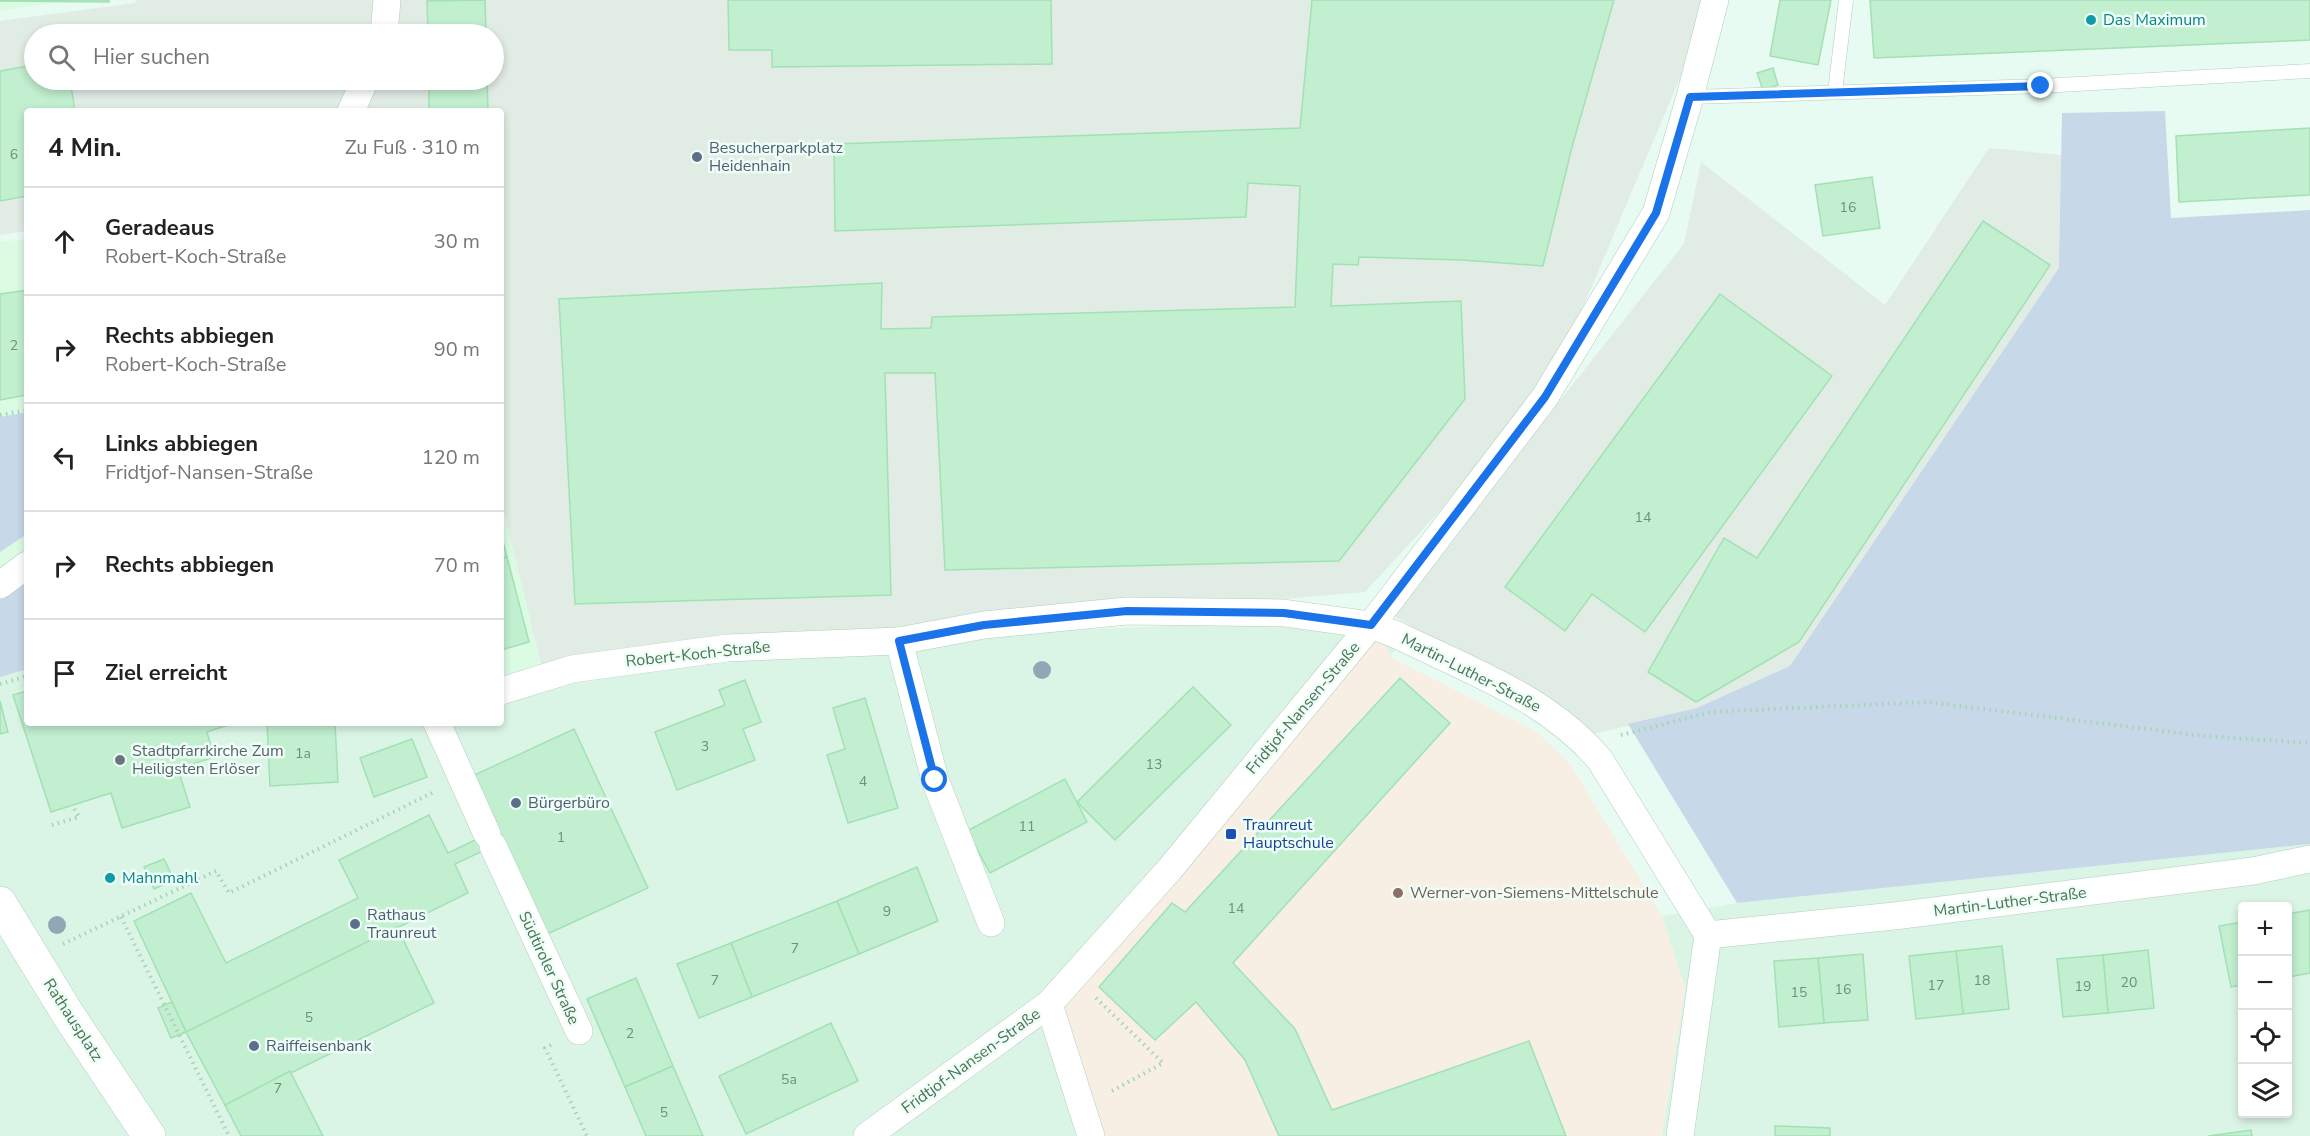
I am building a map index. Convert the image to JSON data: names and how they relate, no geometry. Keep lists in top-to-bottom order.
{
  "streets": {
    "main road": ["Rathausplatz"],
    "street": [
      "Robert-Koch-Straße",
      "Martin-Luther-Straße",
      "Fridtjof-Nansen-Straße",
      "Südtiroler Straße"
    ]
  },
  "crossings": [
    ["Robert-Koch-Straße", "Martin-Luther-Straße"],
    ["Robert-Koch-Straße", "Fridtjof-Nansen-Straße"],
    ["Martin-Luther-Straße", "Fridtjof-Nansen-Straße"]
  ],
  "places": {
    "other": [
      "Das Maximum",
      "Besucherparkplatz Heidenhain",
      "Stadtpfarrkirche Zum Heiligsten Erlöser",
      "Bürgerbüro",
      "Mahnmahl",
      "Werner-von-Siemens-Mittelschule",
      "Rathaus Traunreut",
      "Raiffeisenbank"
    ],
    "transit": ["Traunreut Hauptschule"]
  },
  "house_numbers": [
    "6",
    "16",
    "2",
    "14",
    "3",
    "1a",
    "13",
    "4",
    "11",
    "1",
    "14",
    "9",
    "7",
    "7",
    "18",
    "20",
    "17",
    "19",
    "16",
    "15",
    "5",
    "2",
    "5a",
    "7",
    "5"
  ],
  "page": {
    "search": "Hier suchen",
    "heading": ["4 Min.", "Zu Fuß · 310 m"],
    "list": [
      ["Geradeaus", "Robert-Koch-Straße", "30 m"],
      ["Rechts abbiegen", "Robert-Koch-Straße", "90 m"],
      ["Links abbiegen", "Fridtjof-Nansen-Straße", "120 m"],
      ["Rechts abbiegen", "70 m"],
      "Ziel erreicht"
    ],
    "map_buttons": ["+", "−"]
  }
}
